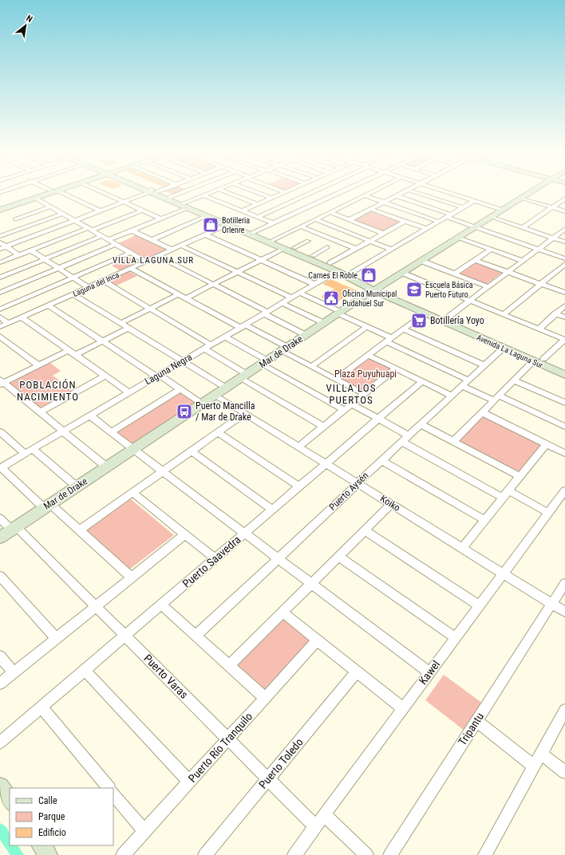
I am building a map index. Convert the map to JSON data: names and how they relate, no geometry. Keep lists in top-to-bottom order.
{
  "streets": {
    "street": [
      "Laguna del Inca",
      "Avenida La Laguna Sur",
      "Mar de Drake",
      "Laguna Negra",
      "Puerto Aysén",
      "Koiko",
      "Puerto Saavedra",
      "Kawel",
      "Puerto Varas",
      "Tripantu",
      "Puerto Río Tranquilo",
      "Puerto Toledo"
    ]
  },
  "crossings": [
    ["Laguna del Inca", "Avenida La Laguna Sur"],
    ["Avenida La Laguna Sur", "Mar de Drake"],
    ["Avenida La Laguna Sur", "Laguna Negra"],
    ["Avenida La Laguna Sur", "Puerto Aysén"],
    ["Mar de Drake", "Koiko"],
    ["Mar de Drake", "Puerto Varas"],
    ["Puerto Aysén", "Koiko"],
    ["Koiko", "Puerto Saavedra"],
    ["Koiko", "Kawel"],
    ["Koiko", "Tripantu"],
    ["Puerto Saavedra", "Puerto Varas"],
    ["Kawel", "Puerto Varas"],
    ["Puerto Varas", "Puerto Río Tranquilo"],
    ["Puerto Varas", "Puerto Toledo"]
  ],
  "districts": ["VILLA LAGUNA SUR", "POBLACIÓN NACIMIENTO", "VILLA LOS PUERTOS"],
  "parks": ["Plaza Puyuhuapi"],
  "places": {
    "shop": ["Botilleria Orlenre", "Carnes El Roble"],
    "school or university": ["Escuela Básica Puerto Futuro"],
    "public building": ["Oficina Municipal Pudahuel Sur"],
    "supermarket": ["Botillería Yoyo"],
    "bus stop": ["Puerto Mancilla / Mar de Drake"]
  },
  "legend": ["Calle", "Parque", "Edificio"],
  "north": "top right"
}
